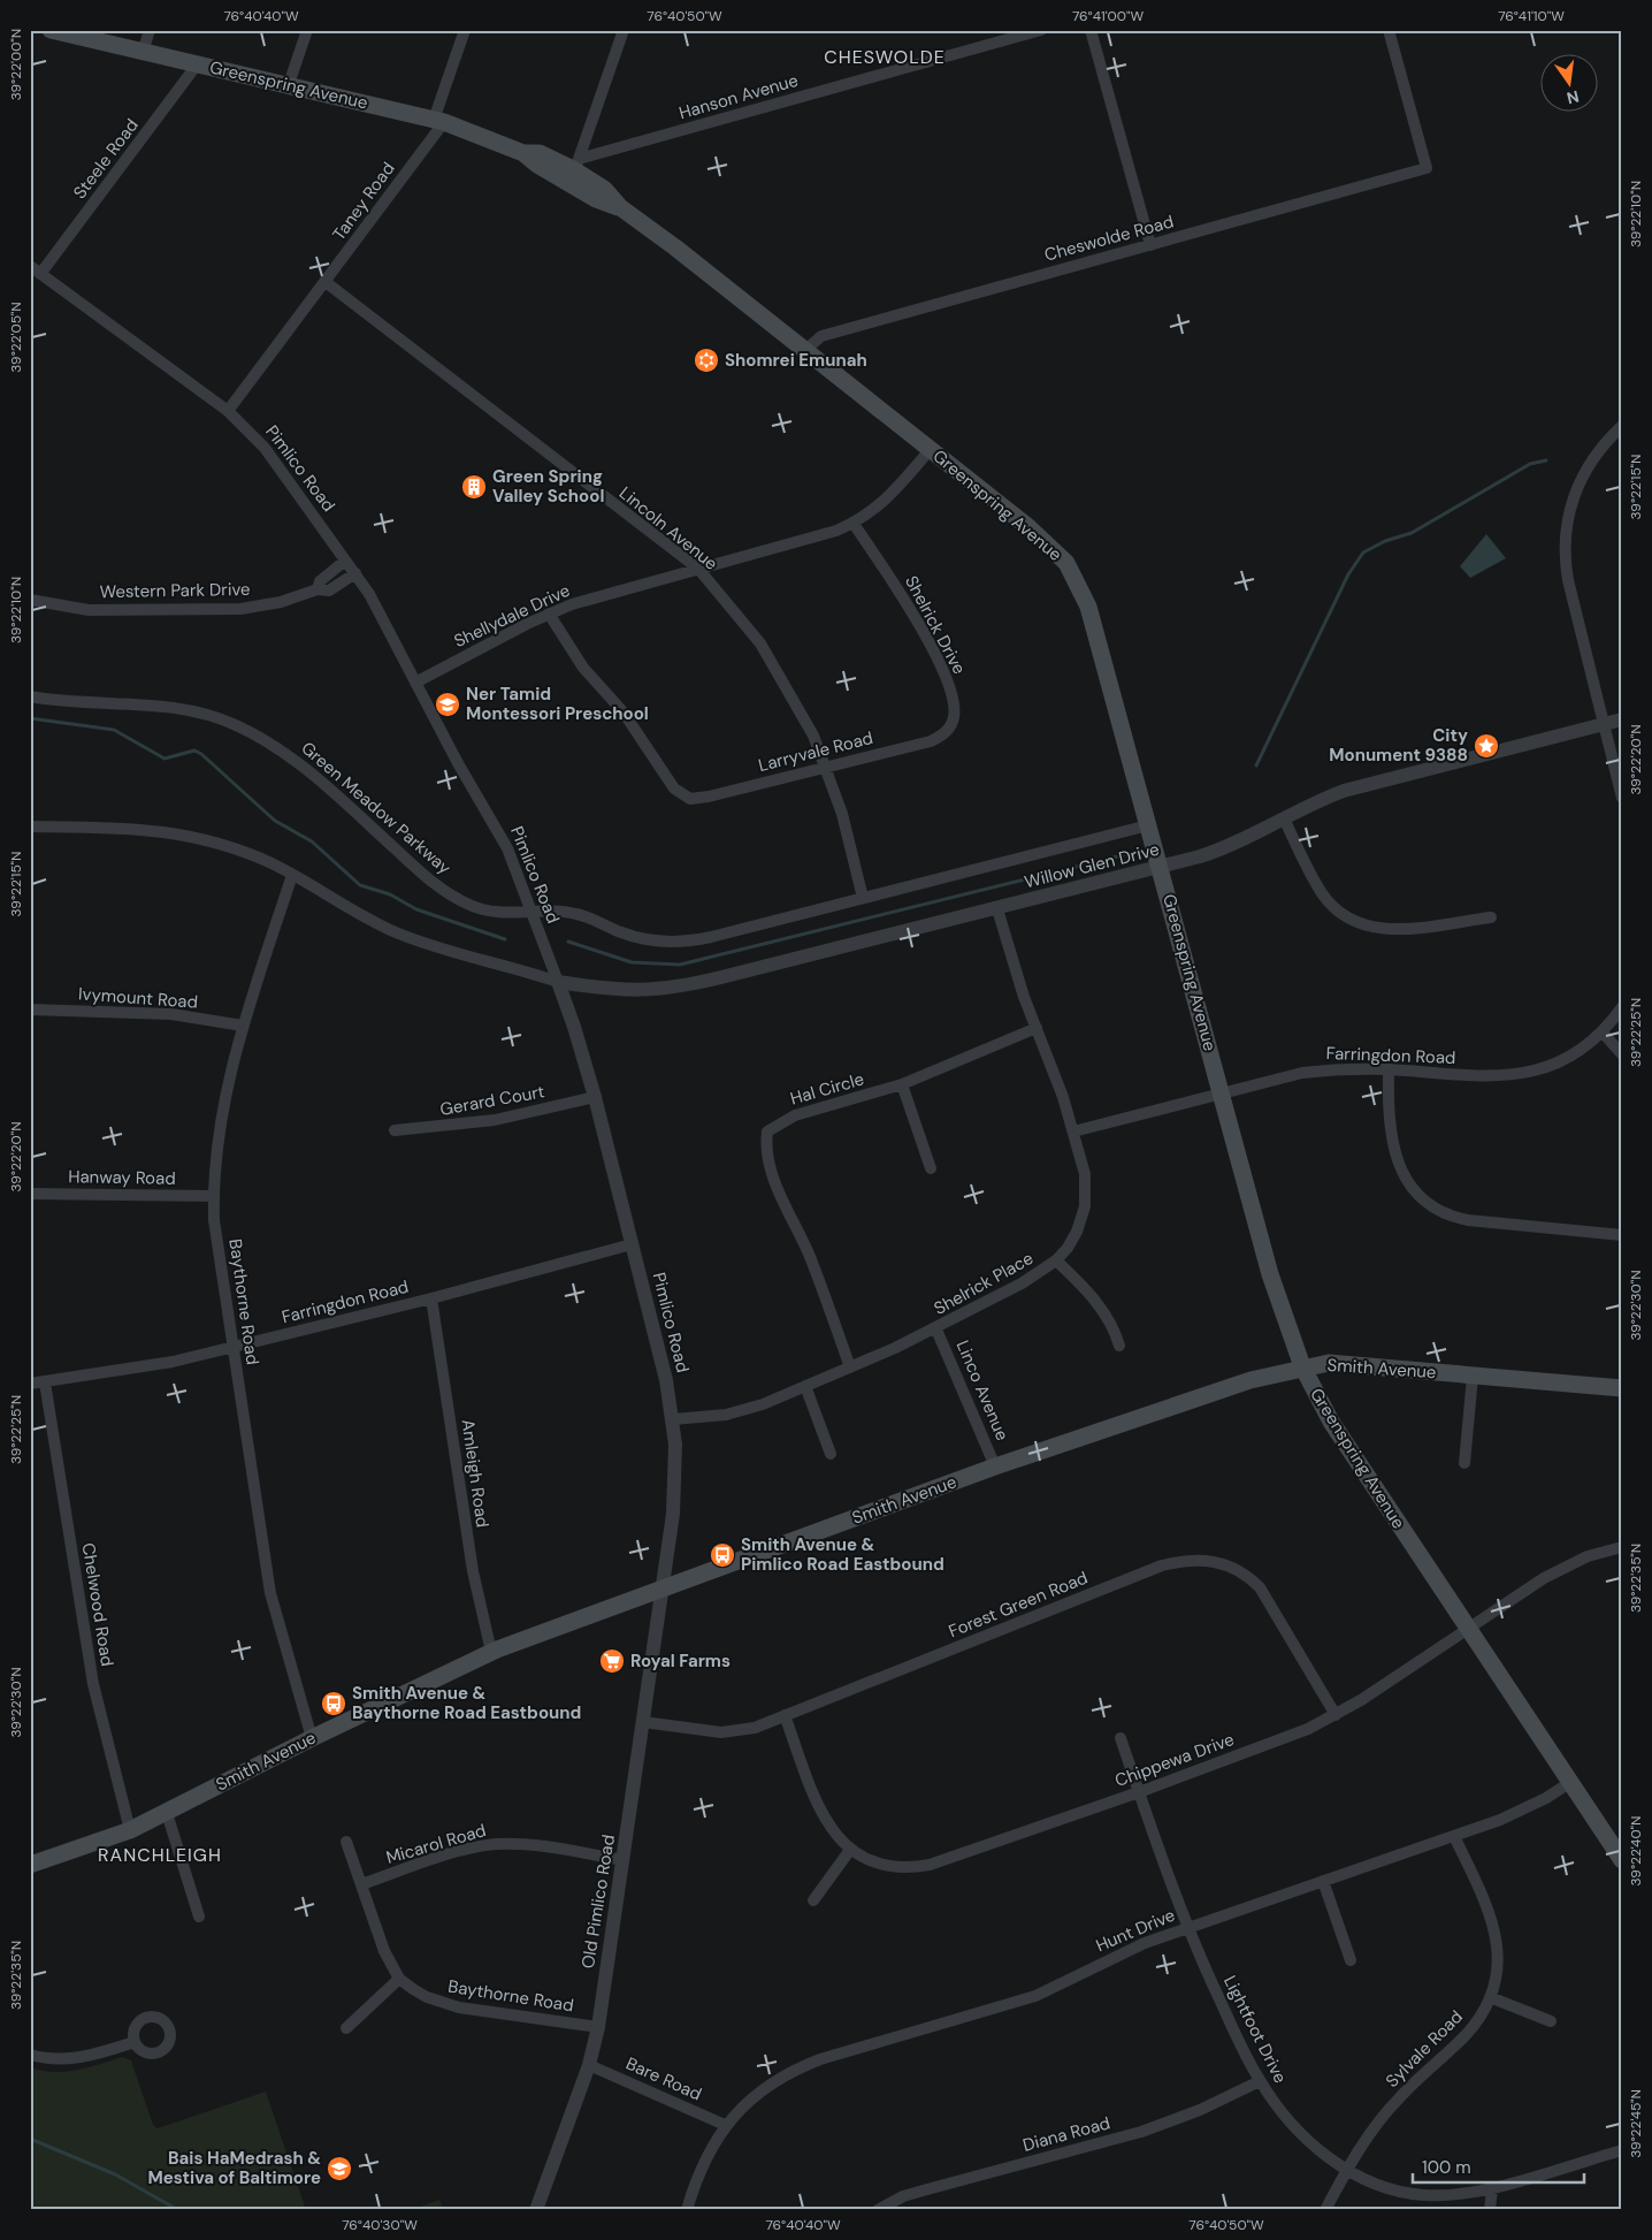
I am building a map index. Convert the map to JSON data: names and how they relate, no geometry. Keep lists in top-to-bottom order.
{
  "streets": {
    "main road": ["Greenspring Avenue", "Smith Avenue"],
    "street": [
      "Hanson Avenue",
      "Steele Road",
      "Taney Road",
      "Cheswolde Road",
      "Pimlico Road",
      "Lincoln Avenue",
      "Western Park Drive",
      "Shellydale Drive",
      "Shelrick Drive",
      "Larryvale Road",
      "Green Meadow Parkway",
      "Willow Glen Drive",
      "Ivymount Road",
      "Farringdon Road",
      "Hal Circle",
      "Gerard Court",
      "Hanway Road",
      "Shelrick Place",
      "Baythorne Road",
      "Linco Avenue",
      "Amleigh Road",
      "Chelwood Road",
      "Forest Green Road",
      "Chippewa Drive",
      "Micarol Road",
      "Old Pimlico Road",
      "Hunt Drive",
      "Lightfoot Drive",
      "Sylvale Road",
      "Bare Road",
      "Diana Road"
    ]
  },
  "crossings": [
    ["Greenspring Avenue", "Hanson Avenue"],
    ["Greenspring Avenue", "Steele Road"],
    ["Greenspring Avenue", "Taney Road"],
    ["Greenspring Avenue", "Cheswolde Road"],
    ["Greenspring Avenue", "Shellydale Drive"],
    ["Greenspring Avenue", "Willow Glen Drive"],
    ["Greenspring Avenue", "Farringdon Road"],
    ["Greenspring Avenue", "Smith Avenue"],
    ["Greenspring Avenue", "Chippewa Drive"],
    ["Greenspring Avenue", "Hunt Drive"],
    ["Steele Road", "Pimlico Road"],
    ["Taney Road", "Pimlico Road"],
    ["Taney Road", "Lincoln Avenue"],
    ["Pimlico Road", "Western Park Drive"],
    ["Pimlico Road", "Shellydale Drive"],
    ["Pimlico Road", "Green Meadow Parkway"],
    ["Pimlico Road", "Willow Glen Drive"],
    ["Pimlico Road", "Farringdon Road"],
    ["Pimlico Road", "Gerard Court"],
    ["Pimlico Road", "Shelrick Place"],
    ["Pimlico Road", "Smith Avenue"],
    ["Pimlico Road", "Old Pimlico Road"],
    ["Lincoln Avenue", "Shellydale Drive"],
    ["Lincoln Avenue", "Larryvale Road"],
    ["Lincoln Avenue", "Willow Glen Drive"],
    ["Shellydale Drive", "Shelrick Drive"],
    ["Shellydale Drive", "Larryvale Road"],
    ["Shelrick Drive", "Larryvale Road"],
    ["Green Meadow Parkway", "Willow Glen Drive"],
    ["Willow Glen Drive", "Shelrick Place"],
    ["Ivymount Road", "Baythorne Road"],
    ["Farringdon Road", "Shelrick Place"],
    ["Farringdon Road", "Baythorne Road"],
    ["Farringdon Road", "Amleigh Road"],
    ["Farringdon Road", "Chelwood Road"],
    ["Hal Circle", "Shelrick Place"],
    ["Hanway Road", "Baythorne Road"],
    ["Shelrick Place", "Linco Avenue"],
    ["Baythorne Road", "Smith Avenue"],
    ["Baythorne Road", "Micarol Road"],
    ["Baythorne Road", "Old Pimlico Road"],
    ["Smith Avenue", "Linco Avenue"],
    ["Smith Avenue", "Amleigh Road"],
    ["Smith Avenue", "Chelwood Road"],
    ["Smith Avenue", "Old Pimlico Road"],
    ["Forest Green Road", "Chippewa Drive"],
    ["Forest Green Road", "Old Pimlico Road"],
    ["Chippewa Drive", "Lightfoot Drive"],
    ["Micarol Road", "Old Pimlico Road"],
    ["Old Pimlico Road", "Bare Road"],
    ["Hunt Drive", "Lightfoot Drive"],
    ["Hunt Drive", "Sylvale Road"],
    ["Hunt Drive", "Bare Road"],
    ["Lightfoot Drive", "Sylvale Road"],
    ["Lightfoot Drive", "Diana Road"]
  ],
  "districts": ["CHESWOLDE", "RANCHLEIGH"],
  "places": {
    "synagogue": ["Shomrei Emunah"],
    "building": ["Green Spring Valley School"],
    "school or university": ["Ner Tamid Montessori Preschool", "Bais HaMedrash & Mestiva of Baltimore"],
    "place": ["City Monument 9388"],
    "bus stop": ["Smith Avenue & Pimlico Road Eastbound", "Smith Avenue & Baythorne Road Eastbound"],
    "supermarket": ["Royal Farms"]
  },
  "scale_bar": "100 m",
  "north": "bottom",
  "coordinates": [
    "76°40'40\"W",
    "76°40'50\"W",
    "76°41'00\"W",
    "76°41'10\"W",
    "39°22'00\"N",
    "39°22'10\"N",
    "39°22'05\"N",
    "39°22'15\"N",
    "39°22'20\"N",
    "39°22'25\"N",
    "39°22'30\"N",
    "39°22'35\"N",
    "39°22'40\"N",
    "39°22'45\"N",
    "76°40'30\"W"
  ]
}
